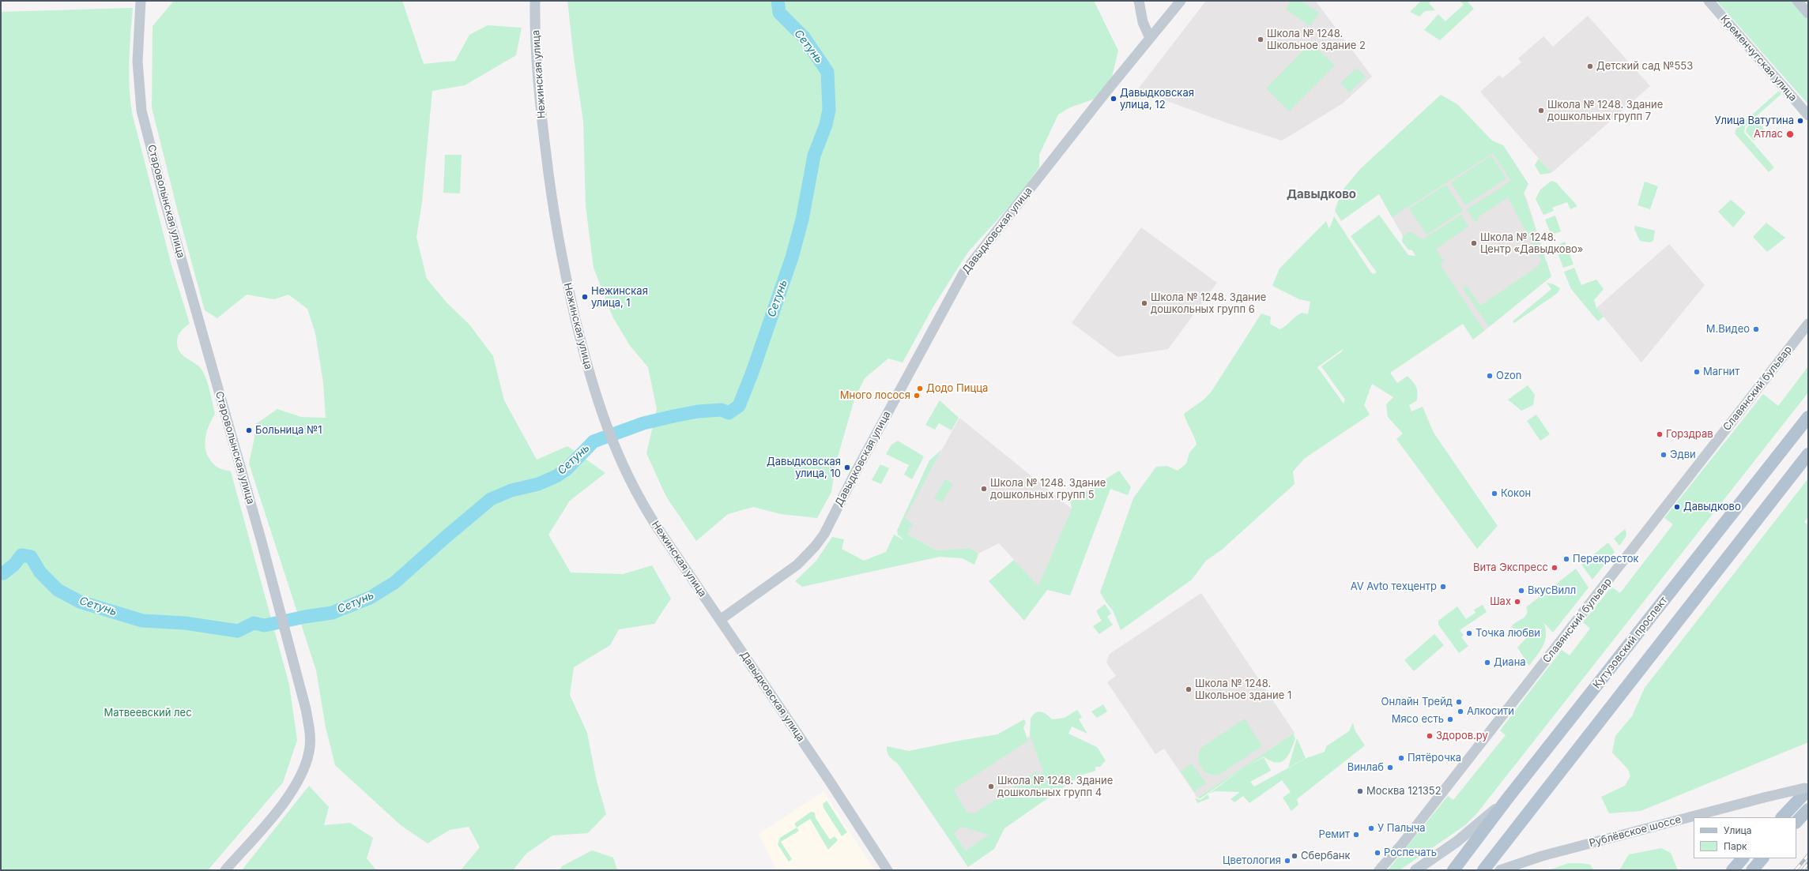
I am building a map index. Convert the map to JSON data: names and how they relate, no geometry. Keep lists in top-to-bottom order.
{
  "streets": {
    "main road": ["Кутузовский проспект"],
    "street": [
      "Кременчугская улица",
      "Нежинская улица",
      "Староволынская улица",
      "Давыдковская улица",
      "Славянский бульвар",
      "Рублёвское шоссе"
    ]
  },
  "crossings": [
    ["Нежинская улица", "Давыдковская улица"]
  ],
  "districts": ["Давыдково"],
  "water": ["Сетунь"],
  "parks": ["Матвеевский лес"],
  "places": [
    "Школа № 1248. Школьное здание 2",
    "Детский сад №553",
    "Давыдковская улица, 12",
    "Школа № 1248. Здание дошкольных групп 7",
    "Улица Ватутина",
    "Атлас",
    "Школа № 1248. Центр «Давыдково»",
    "Нежинская улица, 1",
    "Школа № 1248. Здание дошкольных групп 6",
    "М.Видео",
    "Магнит",
    "Ozon",
    "Додо Пицца",
    "Много лосося",
    "Больница №1",
    "Горздрав",
    "Эдви",
    "Давыдковская улица, 10",
    "Школа № 1248. Здание дошкольных групп 5",
    "Кокон",
    "Давыдково",
    "Перекресток",
    "Вита Экспресс",
    "AV Avto техцентр",
    "ВкусВилл",
    "Шах",
    "Точка любви",
    "Диана",
    "Школа № 1248. Школьное здание 1",
    "Онлайн Трейд",
    "Алкосити",
    "Мясо есть",
    "Здоров.ру",
    "Пятёрочка",
    "Винлаб",
    "Школа № 1248. Здание дошкольных групп 4",
    "Москва 121352",
    "У Палыча",
    "Ремит",
    "Роспечать",
    "Сбербанк",
    "Цветология"
  ],
  "legend": ["Улица", "Парк"]
}
